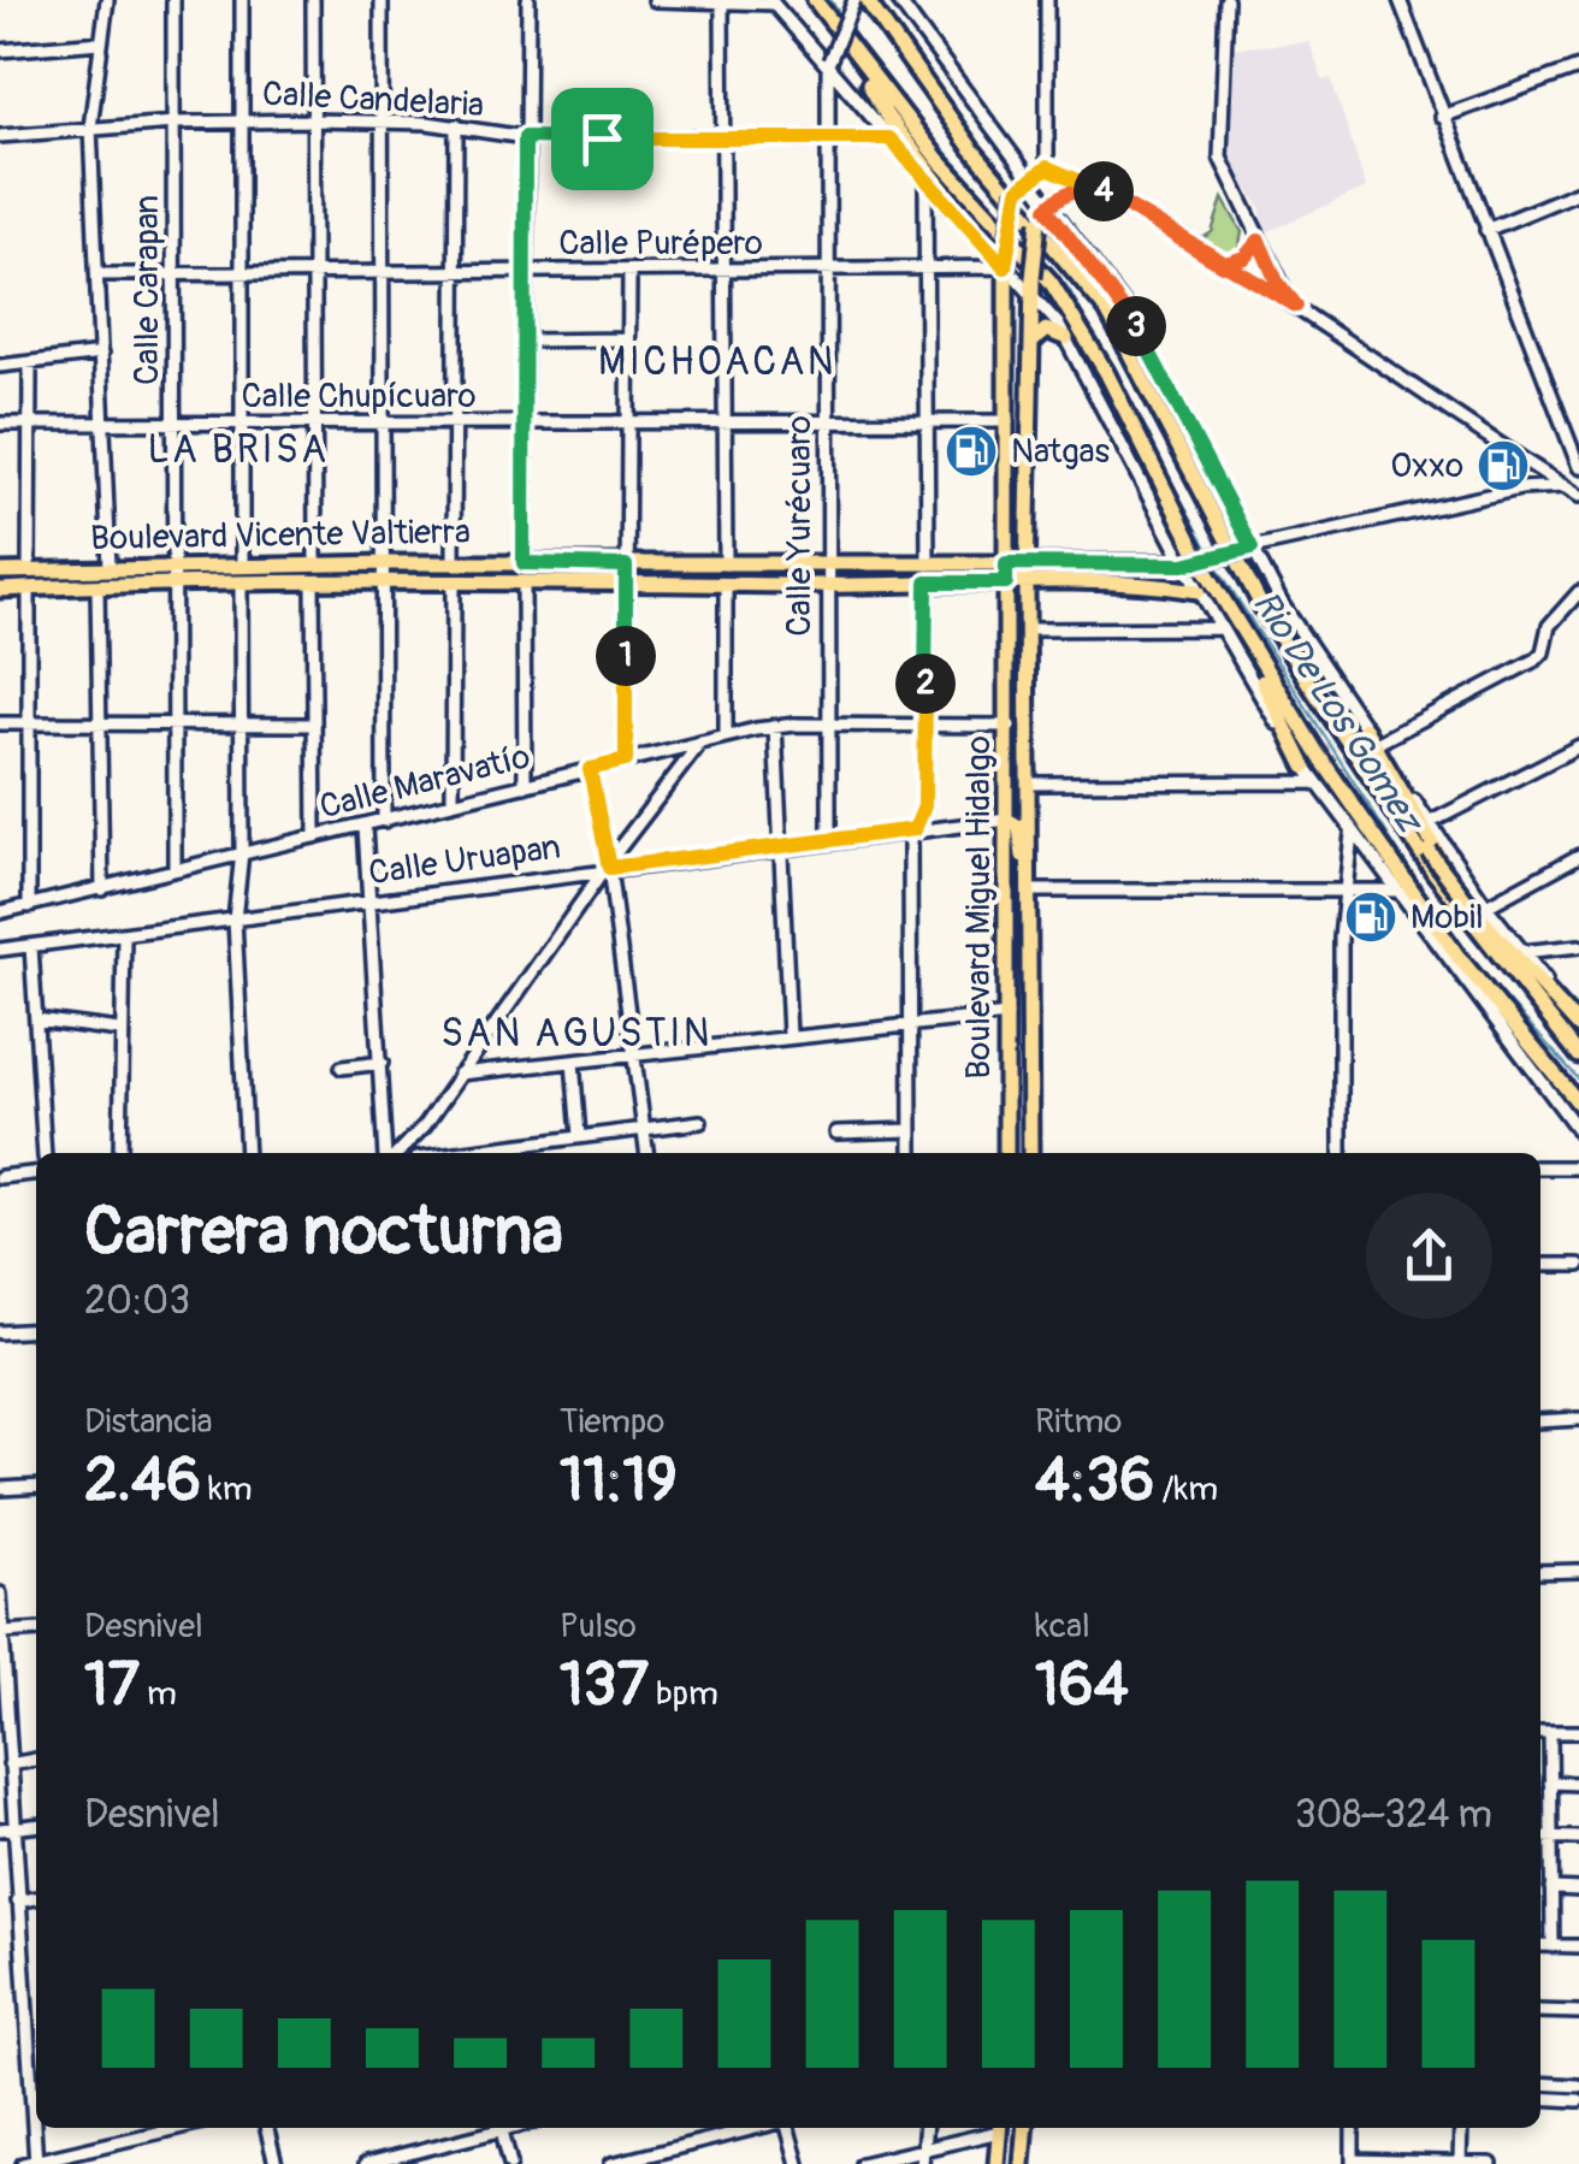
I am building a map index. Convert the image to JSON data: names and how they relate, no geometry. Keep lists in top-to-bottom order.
{
  "streets": {
    "main road": ["Boulevard Vicente Valtierra", "Boulevard Miguel Hidalgo"],
    "street": [
      "Calle Candelaria",
      "Calle Purépero",
      "Calle Carapan",
      "Calle Chupícuaro",
      "Calle Yurécuaro",
      "Calle Maravatío",
      "Calle Uruapan"
    ]
  },
  "crossings": [
    ["Calle Candelaria", "Calle Carapan"],
    ["Calle Candelaria", "Calle Yurécuaro"],
    ["Calle Purépero", "Calle Carapan"],
    ["Calle Purépero", "Calle Yurécuaro"],
    ["Calle Purépero", "Boulevard Miguel Hidalgo"],
    ["Calle Carapan", "Calle Chupícuaro"],
    ["Calle Carapan", "Boulevard Vicente Valtierra"],
    ["Calle Carapan", "Calle Maravatío"],
    ["Calle Chupícuaro", "Calle Yurécuaro"],
    ["Calle Chupícuaro", "Boulevard Miguel Hidalgo"],
    ["Calle Yurécuaro", "Boulevard Vicente Valtierra"],
    ["Calle Yurécuaro", "Calle Maravatío"],
    ["Calle Yurécuaro", "Calle Uruapan"],
    ["Boulevard Vicente Valtierra", "Boulevard Miguel Hidalgo"],
    ["Calle Maravatío", "Boulevard Miguel Hidalgo"],
    ["Calle Uruapan", "Boulevard Miguel Hidalgo"]
  ],
  "districts": ["MICHOACAN", "LA BRISA", "SAN AGUSTIN"],
  "water": ["Rio De Los Gomez"],
  "places": {
    "fuel station": ["Natgas", "Oxxo", "Mobil"]
  },
  "page": {
    "pins": [
      "4",
      "3",
      "1",
      "2"
    ],
    "heading": ["Carrera nocturna", "20:03"],
    "stats": [
      ["Distancia", "2.46 km"],
      ["Tiempo", "11:19"],
      ["Ritmo", "4:36 /km"],
      ["Desnivel", "17 m"],
      ["Pulso", "137 bpm"],
      ["kcal", "164"]
    ],
    "chart": ["Desnivel", "308–324 m"]
  }
}
